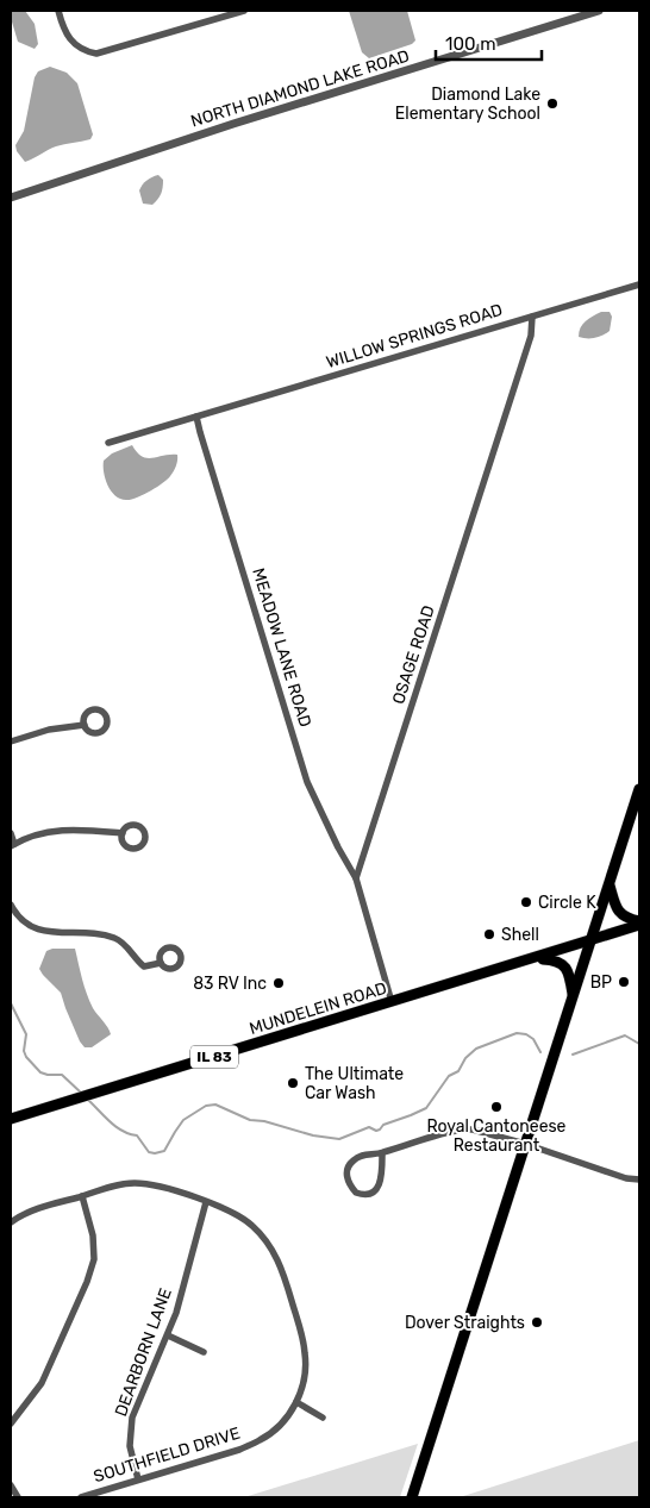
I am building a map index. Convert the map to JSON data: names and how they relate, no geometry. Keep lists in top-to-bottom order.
{
  "streets": {
    "main road": ["MUNDELEIN ROAD", "IL 83"],
    "street": [
      "NORTH DIAMOND LAKE ROAD",
      "WILLOW SPRINGS ROAD",
      "MEADOW LANE ROAD",
      "OSAGE ROAD",
      "DEARBORN LANE",
      "SOUTHFIELD DRIVE"
    ]
  },
  "crossings": [
    ["WILLOW SPRINGS ROAD", "MEADOW LANE ROAD"],
    ["WILLOW SPRINGS ROAD", "OSAGE ROAD"],
    ["MEADOW LANE ROAD", "OSAGE ROAD"],
    ["DEARBORN LANE", "SOUTHFIELD DRIVE"]
  ],
  "places": [
    "Diamond Lake Elementary School",
    "Circle K",
    "Shell",
    "BP",
    "83 RV Inc",
    "The Ultimate Car Wash",
    "Royal Cantoneese Restaurant",
    "Dover Straights"
  ],
  "scale_bar": "100 m"
}
